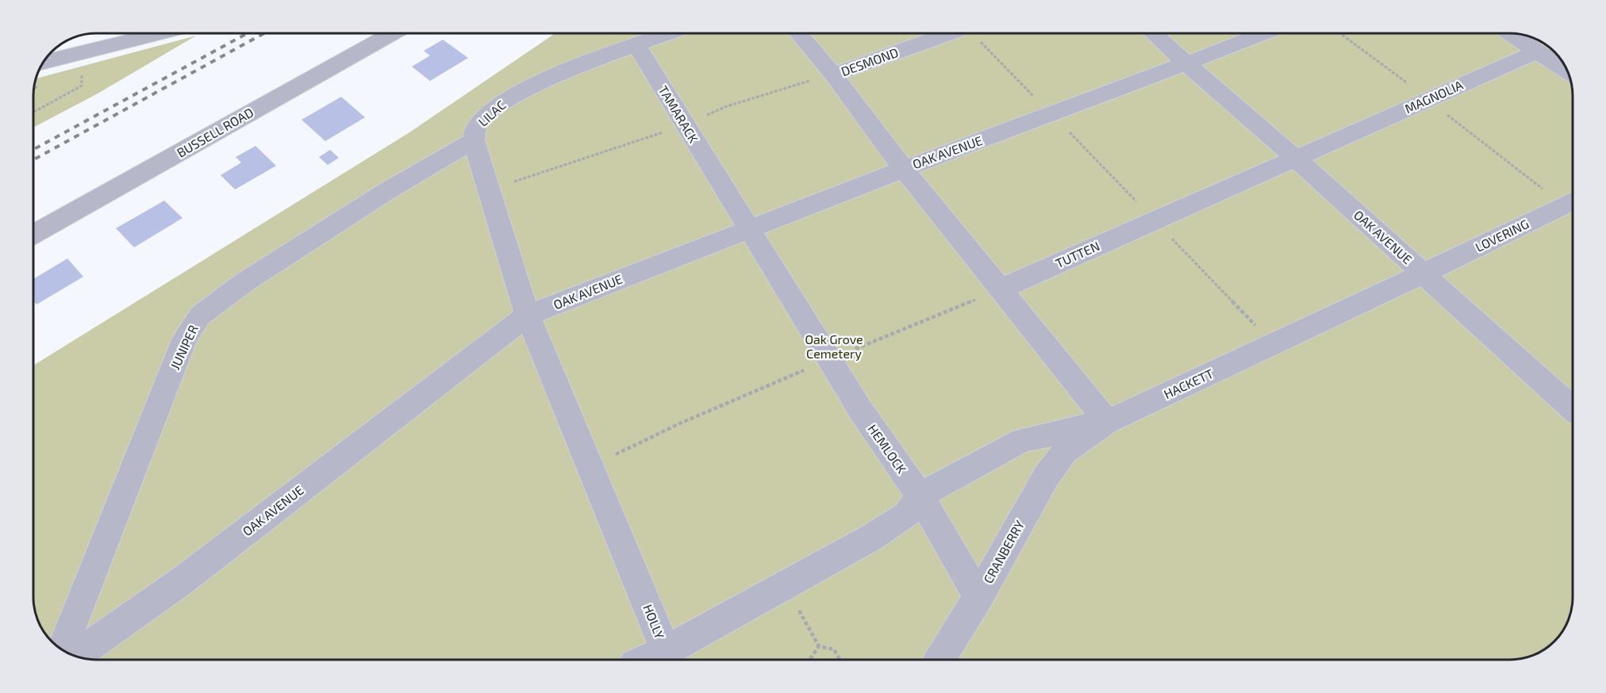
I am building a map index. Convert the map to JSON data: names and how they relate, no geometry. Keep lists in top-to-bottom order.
{
  "streets": {
    "street": [
      "DESMOND",
      "MAGNOLIA",
      "LILAC",
      "TAMARACK",
      "BUSSELL ROAD",
      "OAK AVENUE",
      "LOVERING",
      "TUTTEN",
      "JUNIPER",
      "HACKETT",
      "HEMLOCK",
      "CRANBERRY",
      "HOLLY"
    ]
  },
  "crossings": [
    ["DESMOND", "OAK AVENUE"],
    ["MAGNOLIA", "OAK AVENUE"],
    ["MAGNOLIA", "TUTTEN"],
    ["LILAC", "TAMARACK"],
    ["LILAC", "OAK AVENUE"],
    ["LILAC", "JUNIPER"],
    ["LILAC", "HOLLY"],
    ["TAMARACK", "OAK AVENUE"],
    ["TAMARACK", "HEMLOCK"],
    ["OAK AVENUE", "LOVERING"],
    ["OAK AVENUE", "TUTTEN"],
    ["OAK AVENUE", "HACKETT"],
    ["OAK AVENUE", "HEMLOCK"],
    ["OAK AVENUE", "HOLLY"],
    ["LOVERING", "HACKETT"],
    ["HACKETT", "CRANBERRY"],
    ["HEMLOCK", "CRANBERRY"],
    ["HEMLOCK", "HOLLY"],
    ["CRANBERRY", "HOLLY"]
  ],
  "parks": ["Oak Grove Cemetery"]
}
